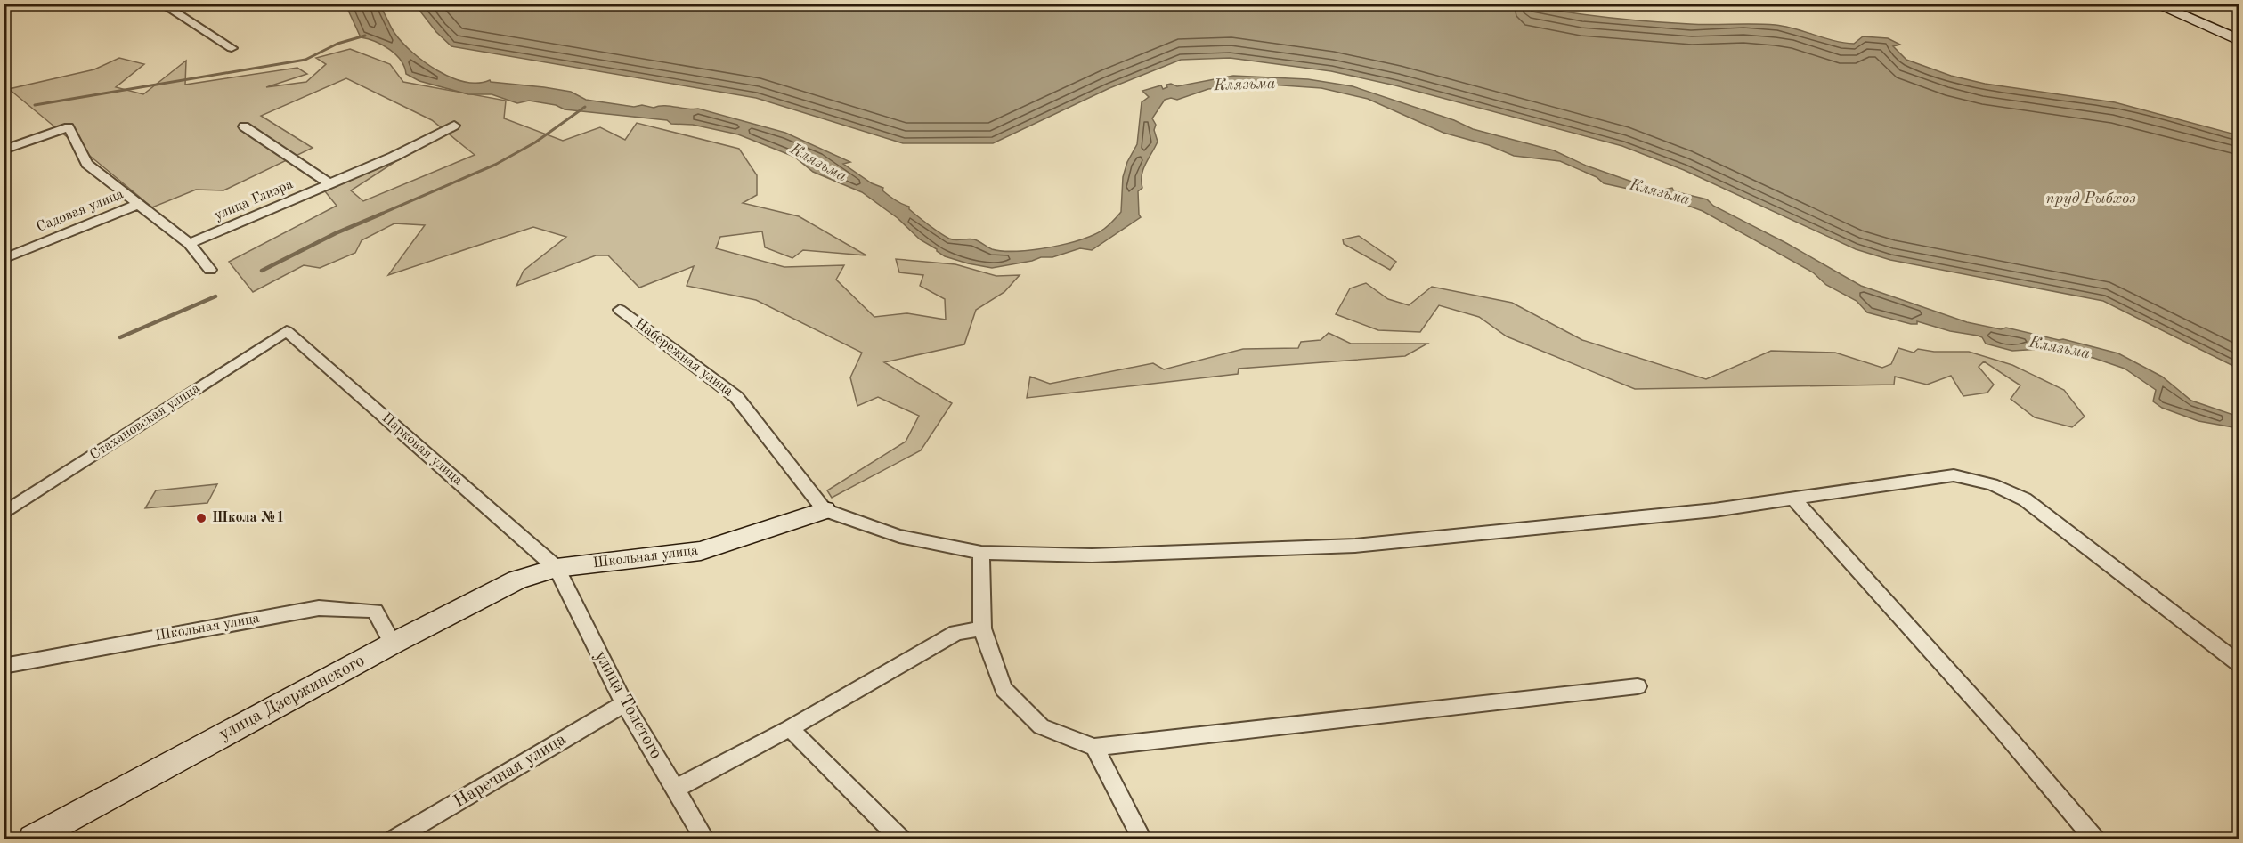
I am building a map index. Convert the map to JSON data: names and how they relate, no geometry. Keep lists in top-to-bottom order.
{
  "streets": {
    "street": [
      "улица Глиэра",
      "Садовая улица",
      "Набережная улица",
      "Стахановская улица",
      "Парковая улица",
      "Школьная улица",
      "улица Дзержинского",
      "улица Толстого",
      "Наречная улица"
    ]
  },
  "crossings": [
    ["Набережная улица", "Школьная улица"],
    ["Стахановская улица", "Парковая улица"],
    ["Парковая улица", "Школьная улица"],
    ["Парковая улица", "улица Дзержинского"],
    ["Парковая улица", "улица Толстого"],
    ["Школьная улица", "улица Дзержинского"],
    ["Школьная улица", "улица Толстого"],
    ["улица Дзержинского", "улица Толстого"],
    ["улица Толстого", "Наречная улица"]
  ],
  "water": ["Клязьма", "пруд Рыбхоз"],
  "places": ["Школа №1"]
}
